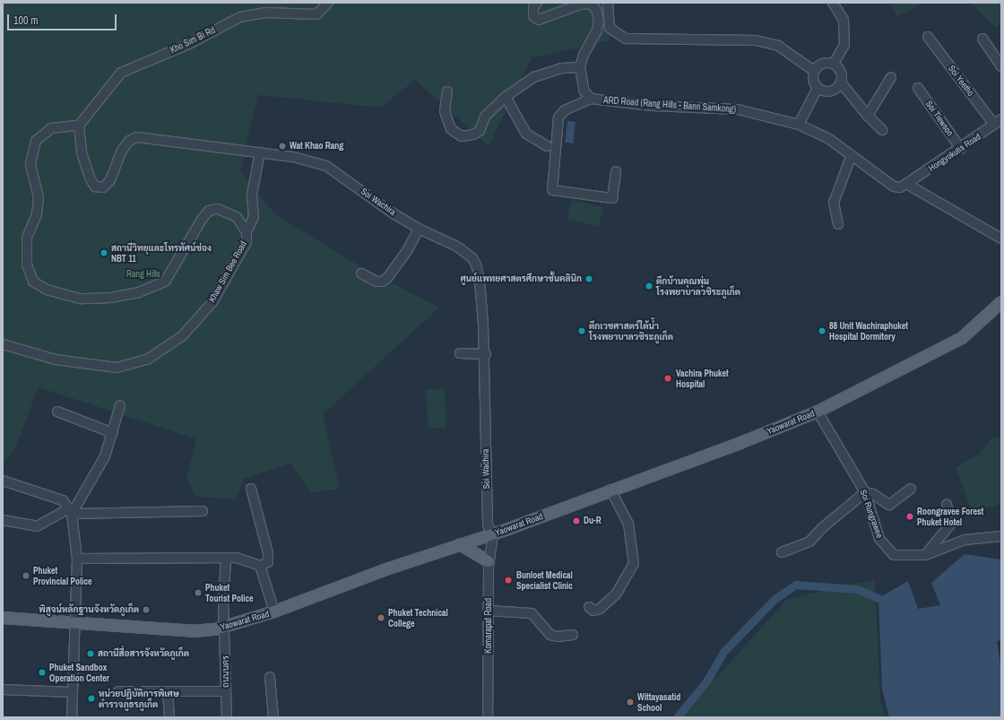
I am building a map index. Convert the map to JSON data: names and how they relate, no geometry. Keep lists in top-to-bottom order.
{
  "streets": {
    "main road": ["Yaowarat Road"],
    "street": [
      "Kho Sim Bi Rd",
      "Soi Yeetho",
      "ARD Road (Rang Hills - Bann Samkong)",
      "Soi Tiewson",
      "Hongyokutis Road",
      "Soi Wachira",
      "Khaw Sim Bee Road",
      "Soi Rungrawee",
      "Komarapat Road",
      "ถนนนคร"
    ]
  },
  "crossings": [
    ["Kho Sim Bi Rd", "Soi Wachira"],
    ["Kho Sim Bi Rd", "Khaw Sim Bee Road"],
    ["Soi Yeetho", "Hongyokutis Road"],
    ["ARD Road (Rang Hills - Bann Samkong)", "Hongyokutis Road"],
    ["Soi Tiewson", "Hongyokutis Road"],
    ["Soi Wachira", "Khaw Sim Bee Road"],
    ["Soi Wachira", "Yaowarat Road"],
    ["Soi Wachira", "Komarapat Road"],
    ["Yaowarat Road", "Soi Rungrawee"],
    ["Yaowarat Road", "Komarapat Road"],
    ["Yaowarat Road", "ถนนนคร"]
  ],
  "parks": ["Rang Hills"],
  "places": [
    "Wat Khao Rang",
    "สถานีวิทยุและโทรทัศน์ช่อง NBT 11",
    "ศูนย์แพทยศาสตรศึกษาชั้นคลินิก",
    "ตึกบ้านคุณพุ่ม โรงพยาบาลวชิระภูเก็ต",
    "ตึกเวชศาสตร์ใต้น้ำ โรงพยาบาลวชิระภูเก็ต",
    "88 Unit Wachiraphuket Hospital Dormitory",
    "Vachira Phuket Hospital",
    "Roongravee Forest Phuket Hotel",
    "Du-R",
    "Phuket Provincial Police",
    "Bunloet Medical Specialist Clinic",
    "Phuket Tourist Police",
    "พิสูจน์หลักฐานจังหวัดภูเก็ต",
    "Phuket Technical College",
    "สถานีสื่อสารจังหวัดภูเก็ต",
    "Phuket Sandbox Operation Center",
    "หน่วยปฏิบัติการพิเศษ ตำรวจภูธรภูเก็ต",
    "Wittayasatid School"
  ],
  "scale_bar": "100 m"
}
